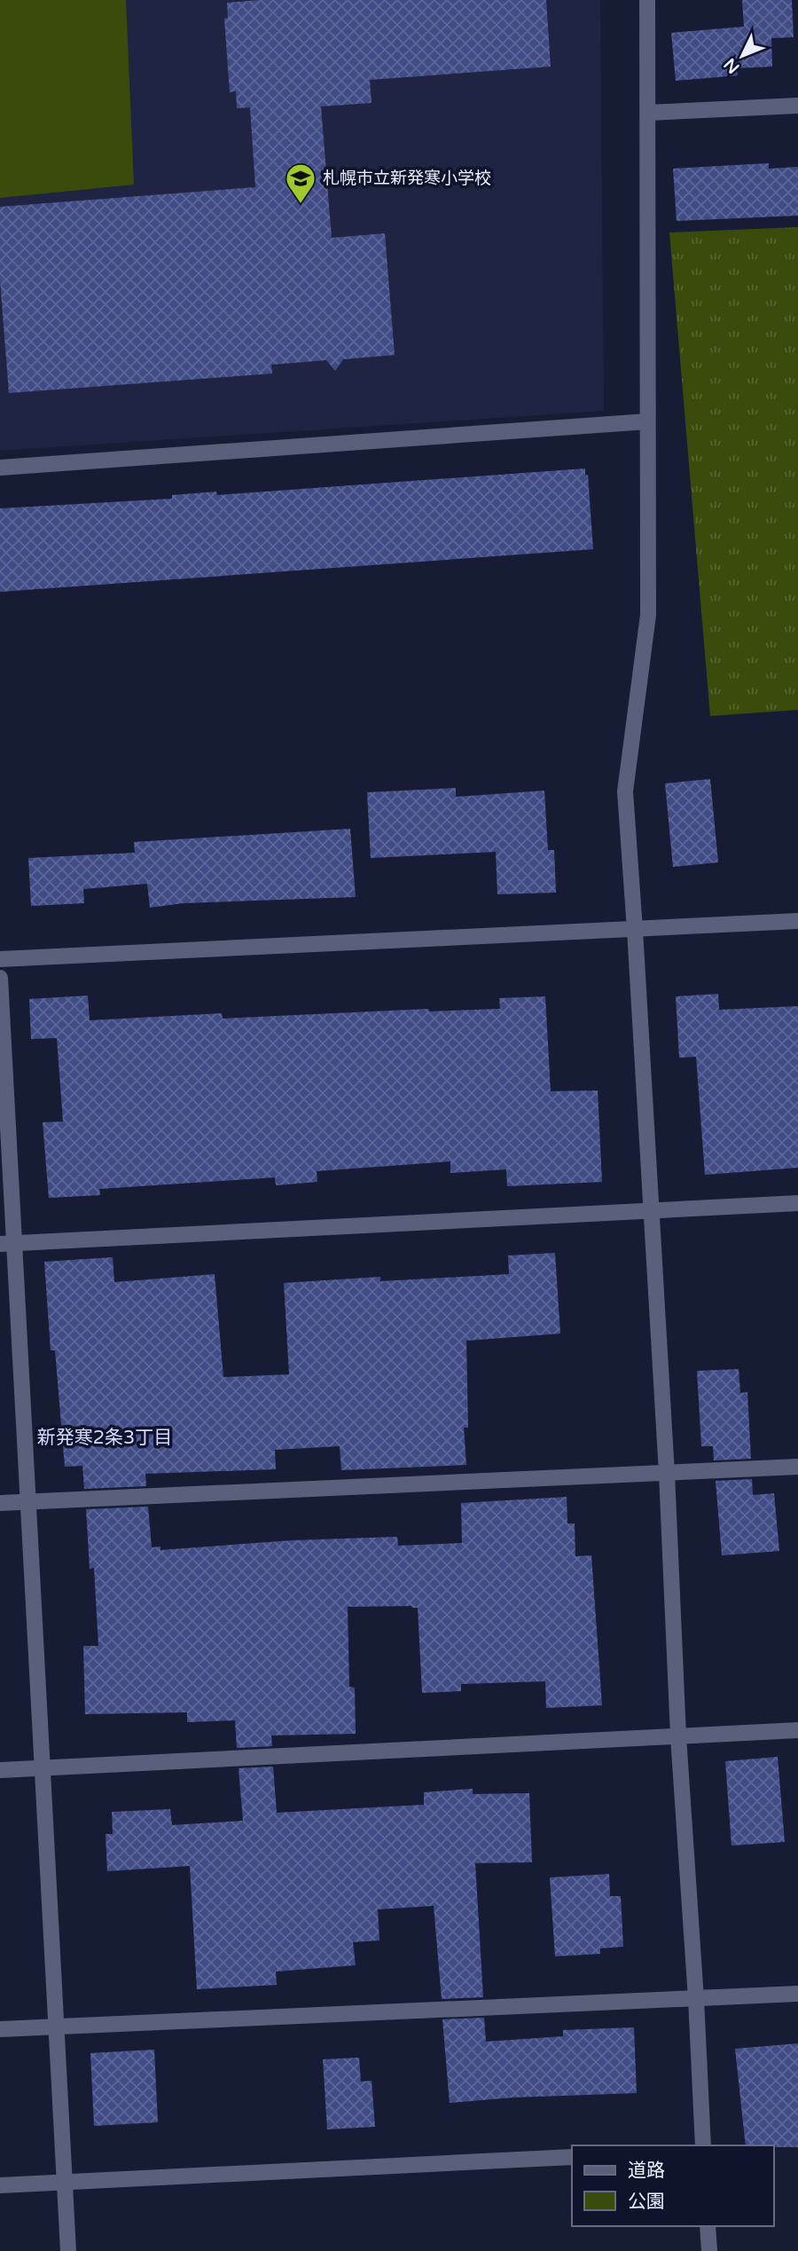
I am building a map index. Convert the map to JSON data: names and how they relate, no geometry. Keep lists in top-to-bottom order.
{
  "districts": ["新発寒2条3丁目"],
  "places": {
    "school or university": ["札幌市立新発寒小学校"]
  },
  "legend": ["道路", "公園"],
  "north": "bottom left"
}
